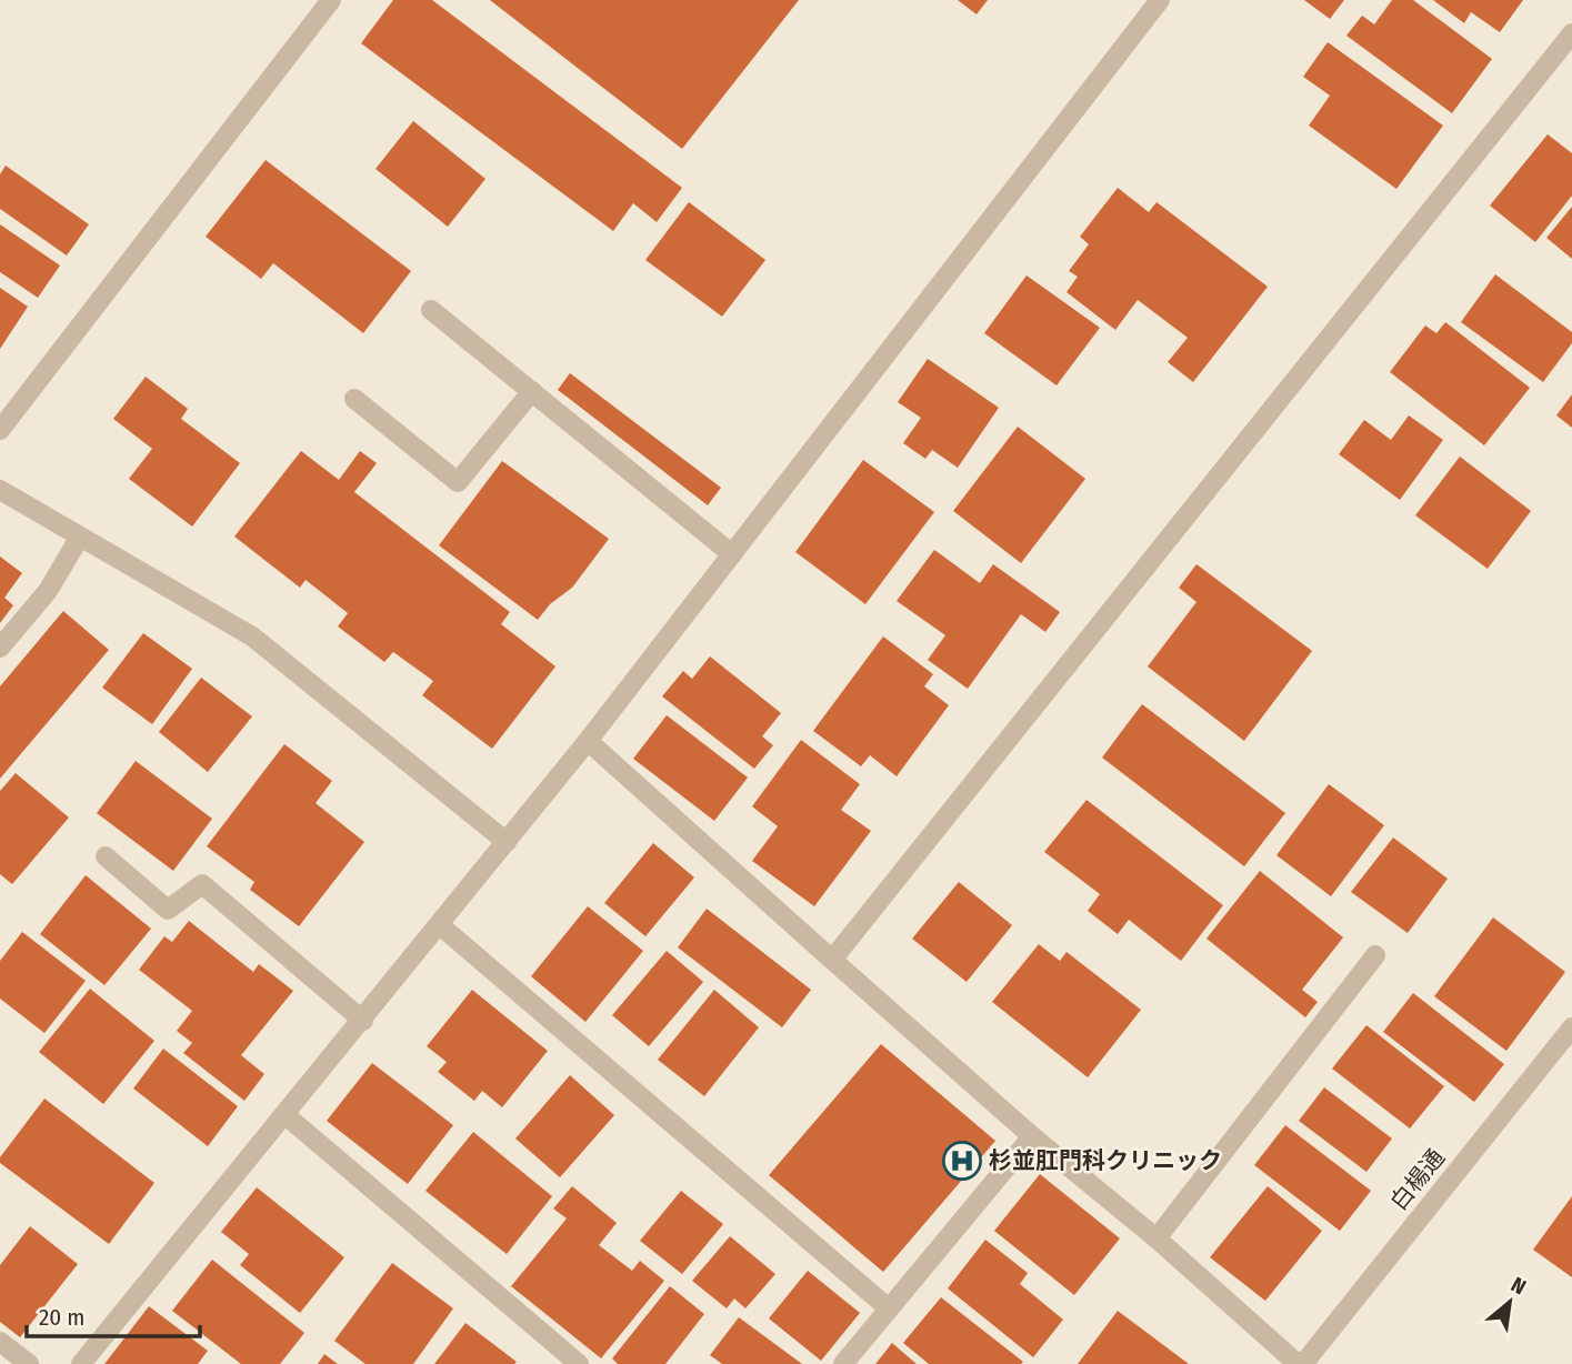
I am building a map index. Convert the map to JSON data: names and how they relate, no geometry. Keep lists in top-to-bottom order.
{
  "streets": {
    "street": ["白楊通"]
  },
  "places": {
    "hospital": ["杉並肛門科クリニック"]
  },
  "scale_bar": "20 m",
  "north": "top right"
}
